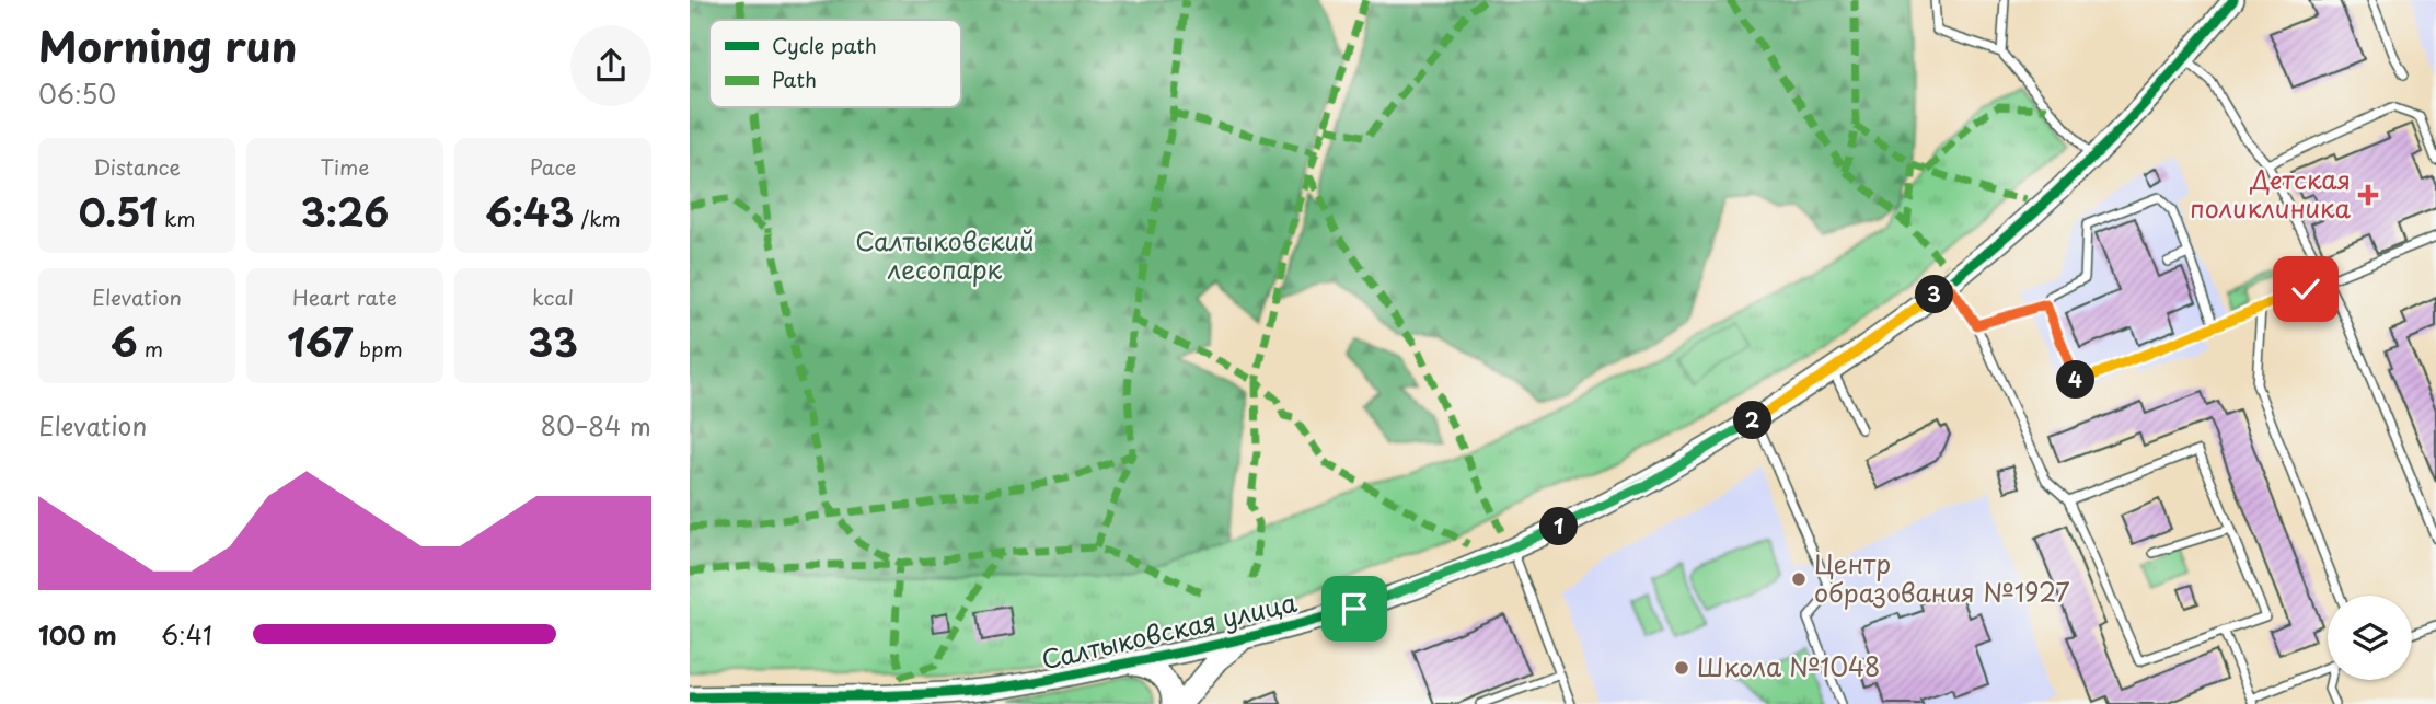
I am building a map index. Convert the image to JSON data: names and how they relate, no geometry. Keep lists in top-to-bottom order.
{
  "streets": {
    "street": ["Салтыковская улица"]
  },
  "parks": ["Салтыковский лесопарк"],
  "places": {
    "health": ["Детская поликлиника"],
    "other": ["Центр образования №1927", "Школа №1048"]
  },
  "legend": ["Cycle path", "Path"],
  "page": {
    "heading": ["Morning run", "06:50"],
    "stats": [
      ["Distance", "0.51 km"],
      ["Time", "3:26"],
      ["Pace", "6:43 /km"],
      ["Elevation", "6 m"],
      ["Heart rate", "167 bpm"],
      ["kcal", "33"]
    ],
    "pins": [
      "3",
      "4",
      "2",
      "1"
    ],
    "chart": ["Elevation", "80–84 m"],
    "list": [
      {
        "name": "100 m",
        "note": "6:41"
      }
    ]
  }
}
